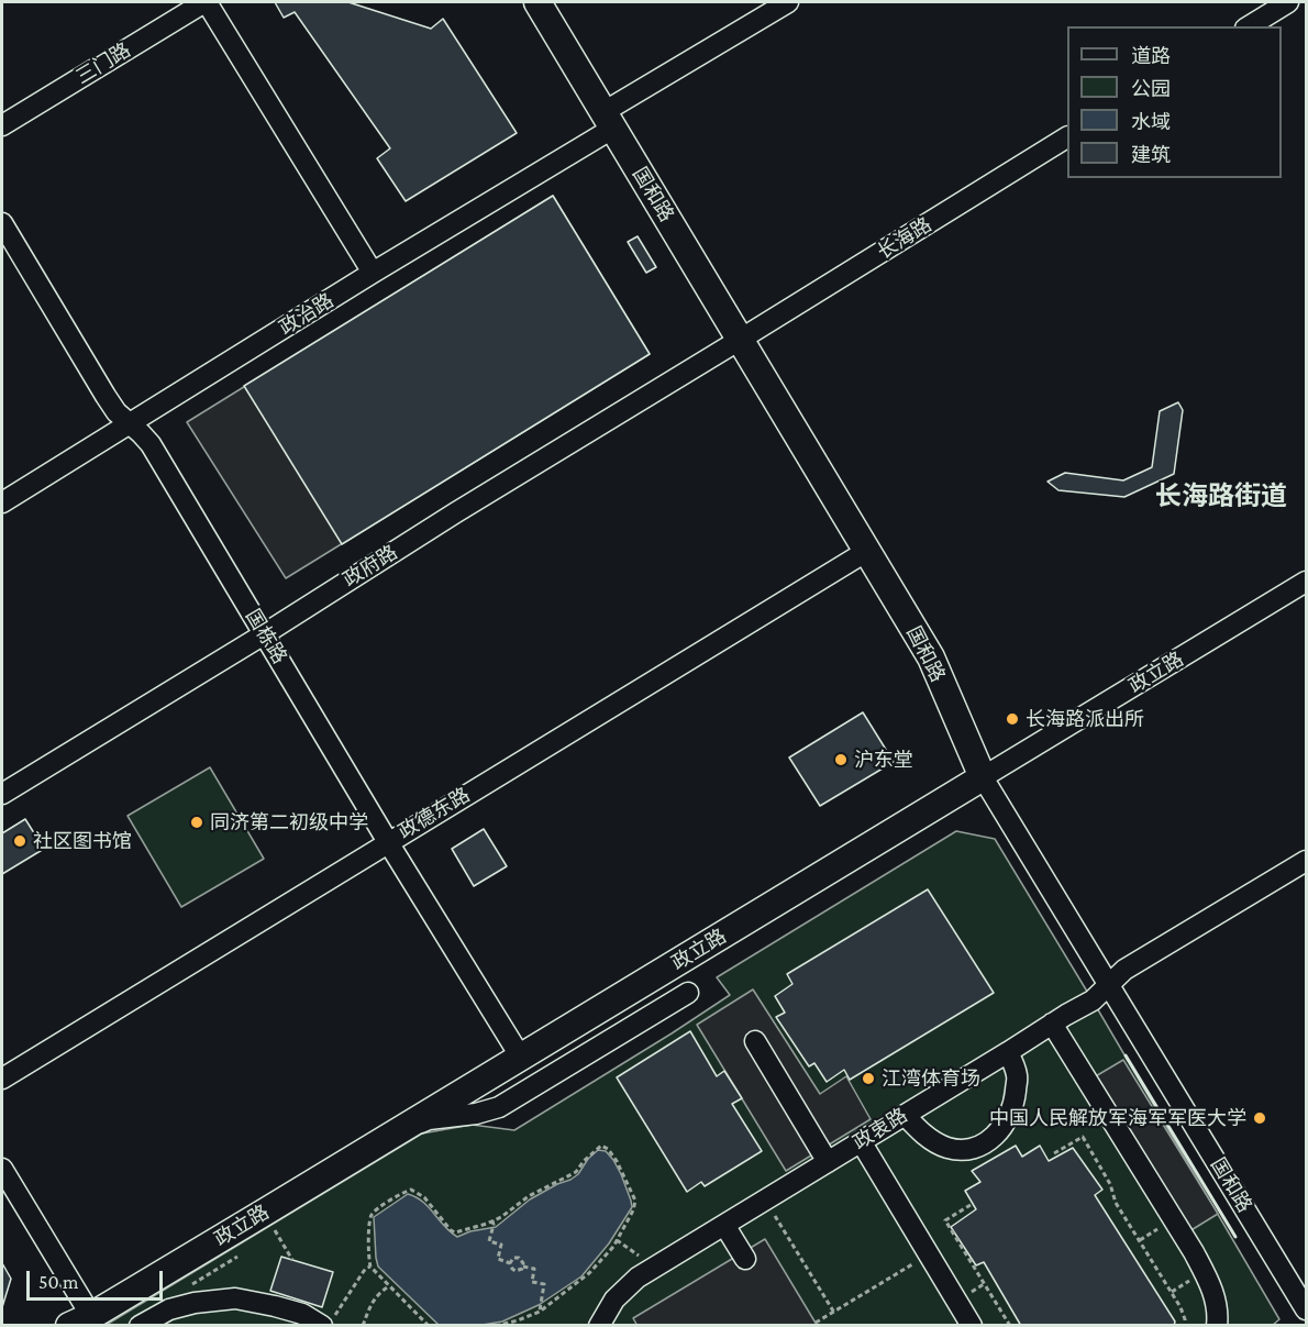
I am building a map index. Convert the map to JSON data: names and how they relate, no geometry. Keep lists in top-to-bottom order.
{
  "streets": {
    "main road": ["国和路", "政立路"],
    "street": [
      "三门路",
      "长海路",
      "政治路",
      "政府路",
      "国栋路",
      "政德东路",
      "政衷路"
    ]
  },
  "crossings": [
    ["国和路", "长海路"],
    ["国和路", "政治路"],
    ["国和路", "政府路"],
    ["国和路", "政立路"],
    ["国和路", "政德东路"],
    ["国和路", "政衷路"],
    ["长海路", "政府路"],
    ["政治路", "国栋路"],
    ["政府路", "国栋路"],
    ["国栋路", "政立路"],
    ["国栋路", "政德东路"]
  ],
  "districts": ["长海路街道"],
  "places": [
    "长海路派出所",
    "沪东堂",
    "同济第二初级中学",
    "社区图书馆",
    "江湾体育场",
    "中国人民解放军海军军医大学"
  ],
  "legend": [
    "道路",
    "公园",
    "水域",
    "建筑"
  ],
  "scale_bar": "50 m"
}
